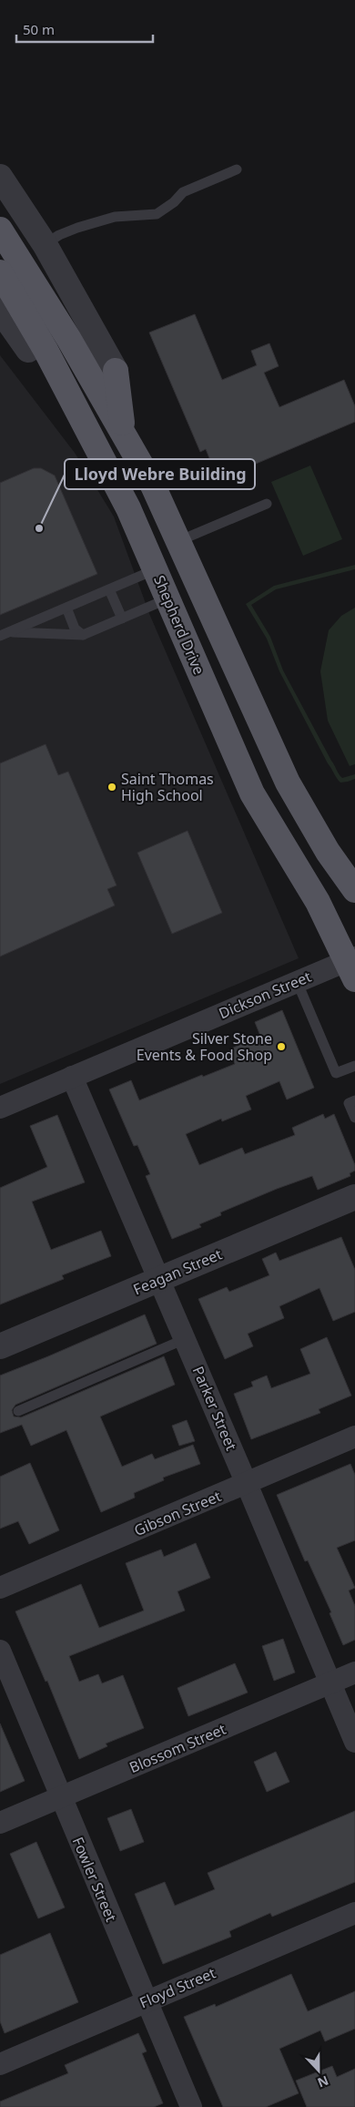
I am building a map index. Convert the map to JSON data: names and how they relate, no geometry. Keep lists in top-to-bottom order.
{
  "streets": {
    "main road": ["Shepherd Drive"],
    "street": [
      "Dickson Street",
      "Feagan Street",
      "Parker Street",
      "Gibson Street",
      "Blossom Street",
      "Fowler Street",
      "Floyd Street"
    ]
  },
  "crossings": [
    ["Shepherd Drive", "Dickson Street"],
    ["Dickson Street", "Parker Street"],
    ["Feagan Street", "Parker Street"],
    ["Parker Street", "Gibson Street"],
    ["Parker Street", "Blossom Street"],
    ["Blossom Street", "Fowler Street"],
    ["Fowler Street", "Floyd Street"]
  ],
  "places": ["Lloyd Webre Building", "Saint Thomas High School", "Silver Stone Events & Food Shop"],
  "scale_bar": "50 m",
  "north": "bottom"
}
